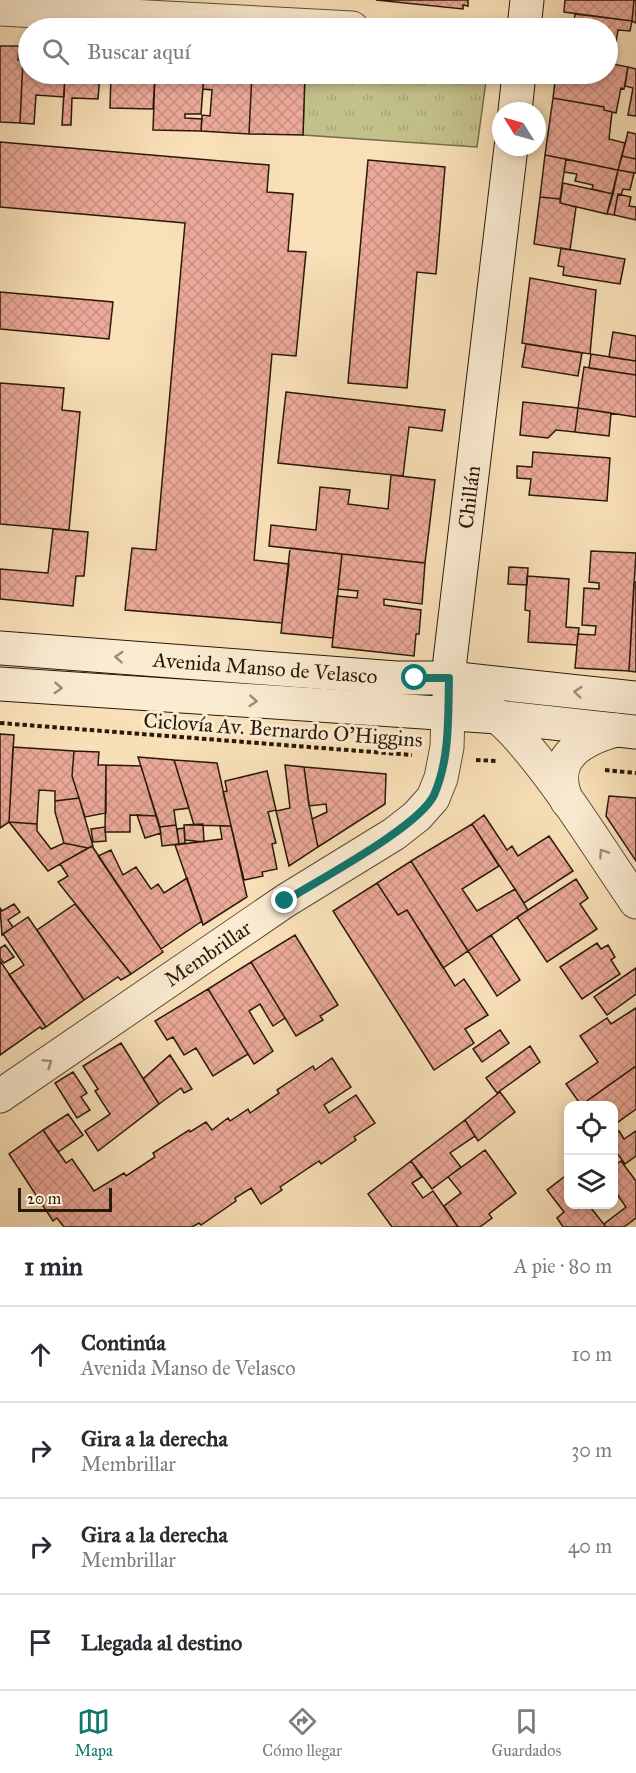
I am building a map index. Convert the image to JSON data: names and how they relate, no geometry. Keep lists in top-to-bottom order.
{
  "streets": {
    "street": ["Chillán", "Avenida Manso de Velasco", "Membrillar"],
    "path": ["Ciclovía Av. Bernardo O'Higgins"]
  },
  "crossings": [
    ["Chillán", "Avenida Manso de Velasco"],
    ["Chillán", "Membrillar"],
    ["Avenida Manso de Velasco", "Membrillar"],
    ["Ciclovía Av. Bernardo O'Higgins", "Membrillar"]
  ],
  "one_way": ["Membrillar"],
  "scale_bar": "20 m",
  "north": "top left",
  "page": {
    "search": "Buscar aquí",
    "scale": "20 m",
    "heading": ["1 min", "A pie · 80 m"],
    "list": [
      ["Continúa", "Avenida Manso de Velasco", "10 m"],
      ["Gira a la derecha", "Membrillar", "30 m"],
      ["Gira a la derecha", "Membrillar", "40 m"],
      "Llegada al destino"
    ],
    "nav": ["Mapa", "Cómo llegar", "Guardados"]
  }
}
